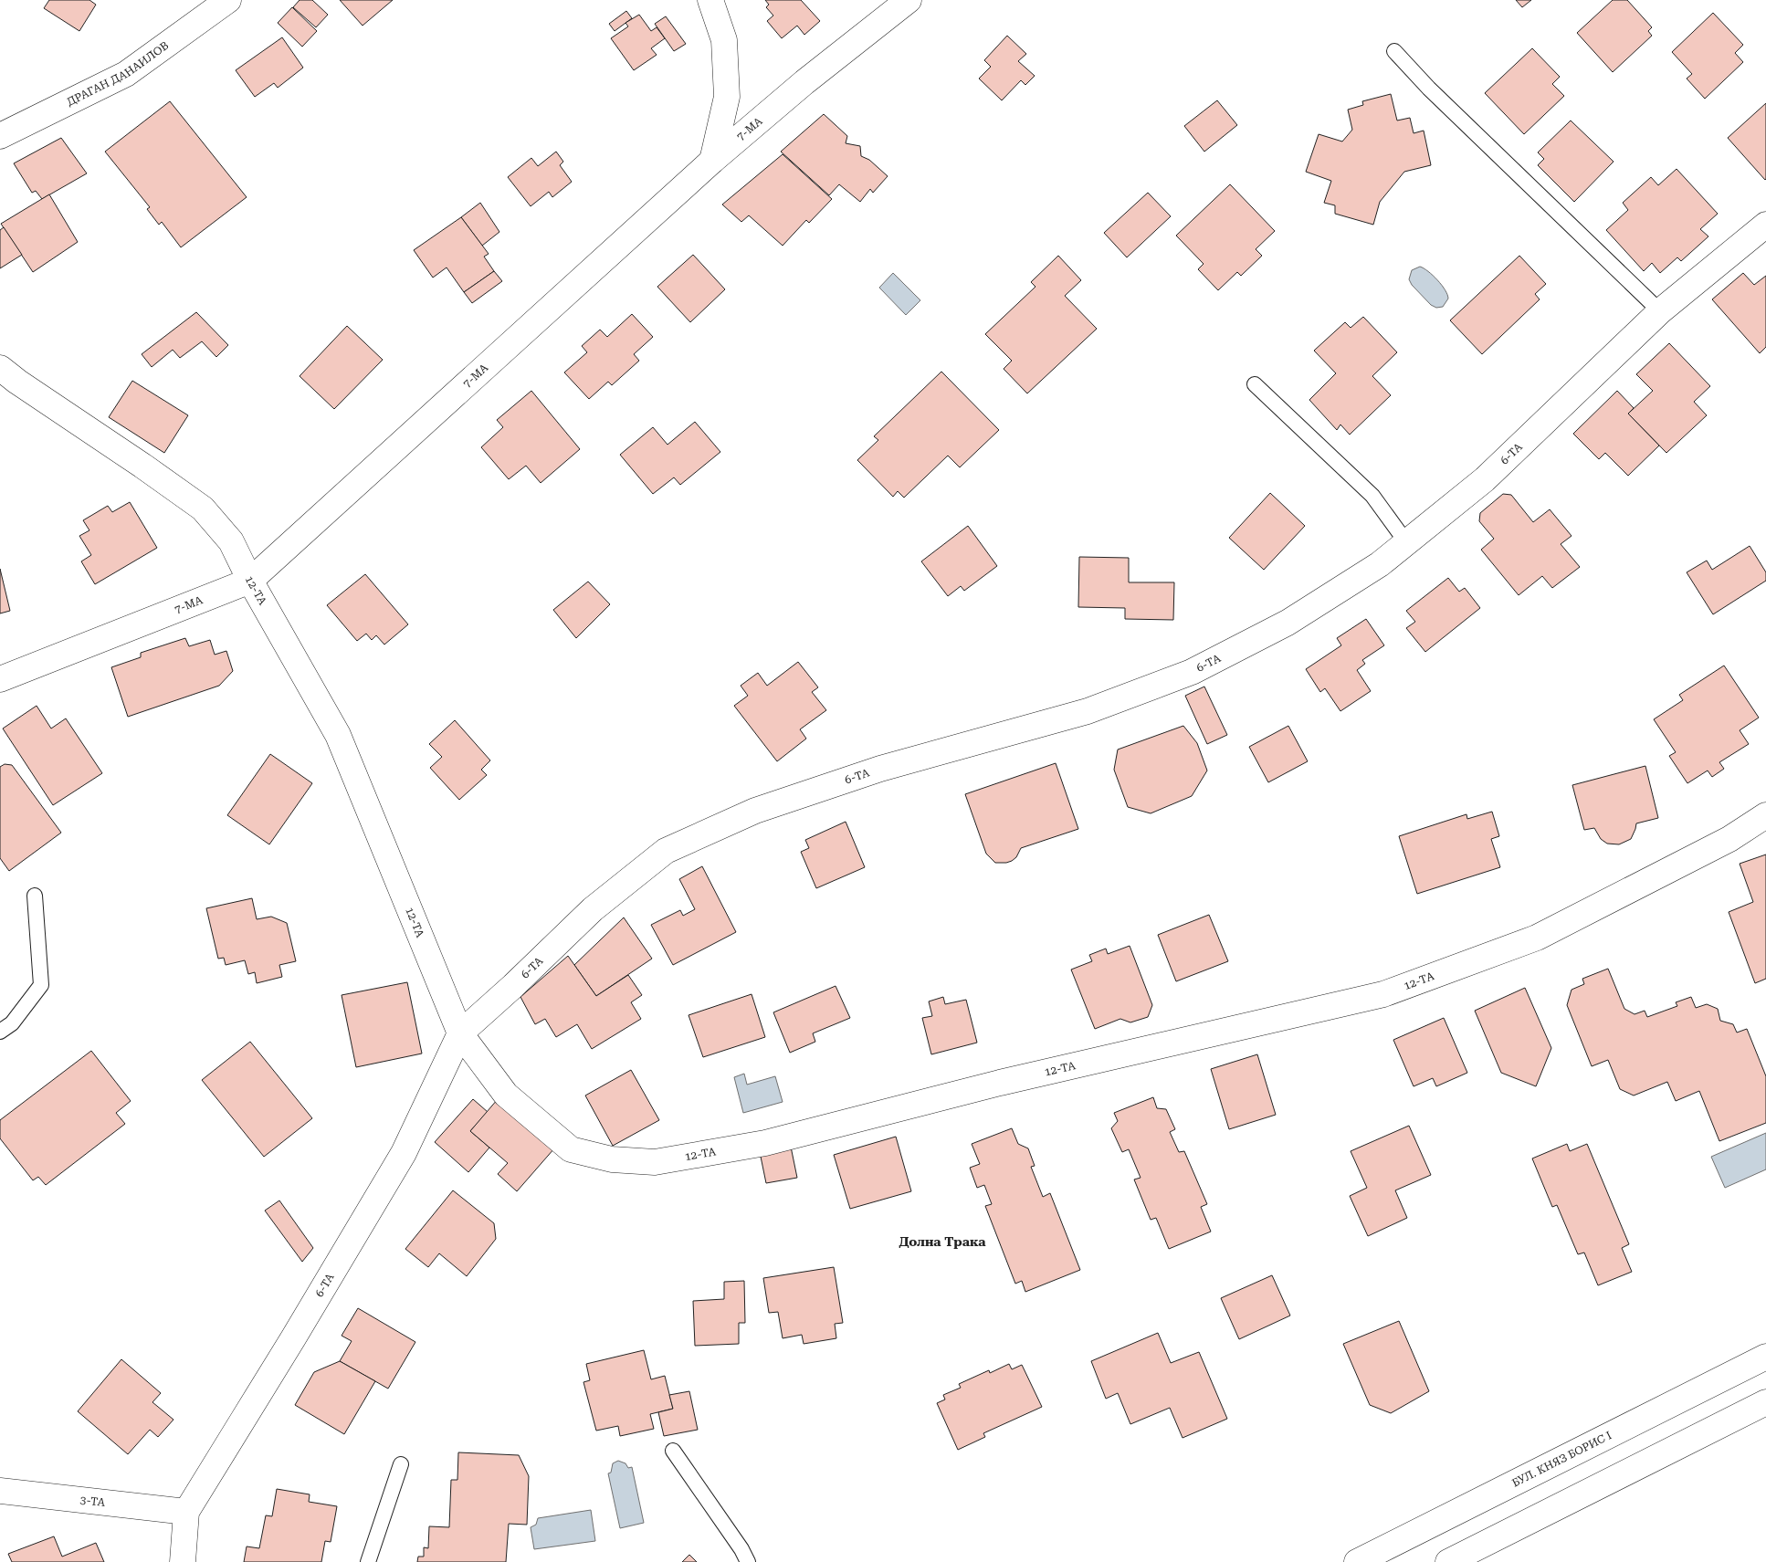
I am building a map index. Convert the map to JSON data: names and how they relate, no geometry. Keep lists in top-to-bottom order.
{
  "streets": {
    "main road": [
      "ДРАГАН ДАНАИЛОВ",
      "7-МА",
      "6-ТА",
      "12-ТА",
      "БУЛ. КНЯЗ БОРИС I",
      "3-ТА"
    ]
  },
  "crossings": [
    ["7-МА", "12-ТА"],
    ["6-ТА", "12-ТА"],
    ["6-ТА", "3-ТА"]
  ],
  "districts": ["Долна Трака"]
}
